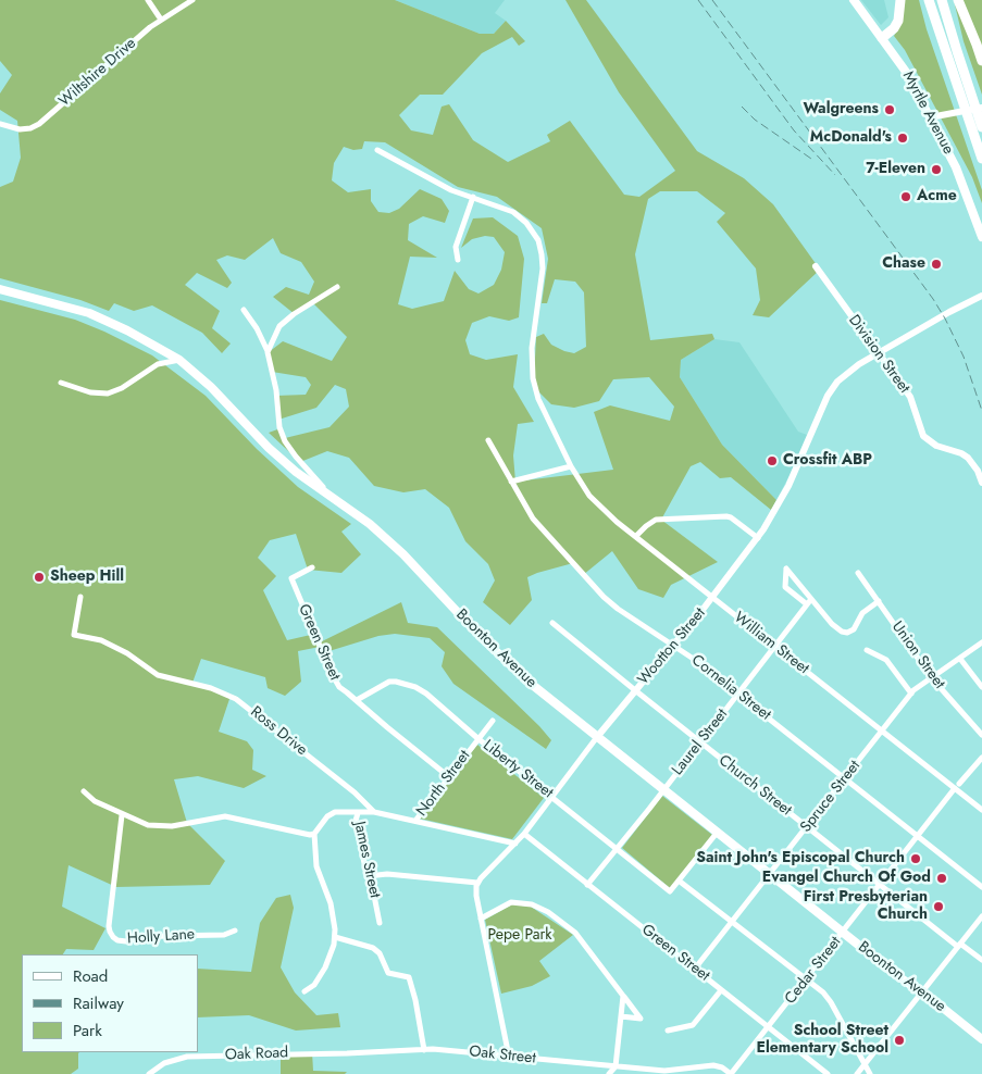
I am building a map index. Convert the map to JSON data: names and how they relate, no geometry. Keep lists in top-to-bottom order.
{
  "streets": {
    "main road": ["Myrtle Avenue", "Boonton Avenue"],
    "street": [
      "Wiltshire Drive",
      "Division Street",
      "Green Street",
      "William Street",
      "Wootton Street",
      "Union Street",
      "Cornelia Street",
      "Ross Drive",
      "Laurel Street",
      "Liberty Street",
      "North Street",
      "Church Street",
      "Spruce Street",
      "James Street",
      "Holly Lane",
      "Cedar Street",
      "Oak Road",
      "Oak Street"
    ]
  },
  "crossings": [
    ["Division Street", "Wootton Street"],
    ["Green Street", "Wootton Street"],
    ["Green Street", "Laurel Street"],
    ["Green Street", "Liberty Street"],
    ["Green Street", "North Street"],
    ["Green Street", "Spruce Street"],
    ["Green Street", "Cedar Street"],
    ["William Street", "Wootton Street"],
    ["William Street", "Laurel Street"],
    ["William Street", "Spruce Street"],
    ["William Street", "Cedar Street"],
    ["Wootton Street", "Boonton Avenue"],
    ["Wootton Street", "Cornelia Street"],
    ["Wootton Street", "Liberty Street"],
    ["Wootton Street", "Church Street"],
    ["Boonton Avenue", "Laurel Street"],
    ["Boonton Avenue", "Spruce Street"],
    ["Boonton Avenue", "Cedar Street"],
    ["Union Street", "Spruce Street"],
    ["Cornelia Street", "Laurel Street"],
    ["Cornelia Street", "Spruce Street"],
    ["Cornelia Street", "Cedar Street"],
    ["Ross Drive", "James Street"],
    ["Laurel Street", "Liberty Street"],
    ["Laurel Street", "Church Street"],
    ["Liberty Street", "North Street"],
    ["Church Street", "Spruce Street"],
    ["Church Street", "Cedar Street"],
    ["Cedar Street", "Oak Street"],
    ["Oak Road", "Oak Street"]
  ],
  "parks": ["Pepe Park"],
  "places": [
    "Walgreens",
    "McDonald's",
    "7-Eleven",
    "Acme",
    "Chase",
    "Crossfit ABP",
    "Sheep Hill",
    "Saint John's Episcopal Church",
    "Evangel Church Of God",
    "First Presbyterian Church",
    "School Street Elementary School"
  ],
  "legend": ["Road", "Railway", "Park"]
}
